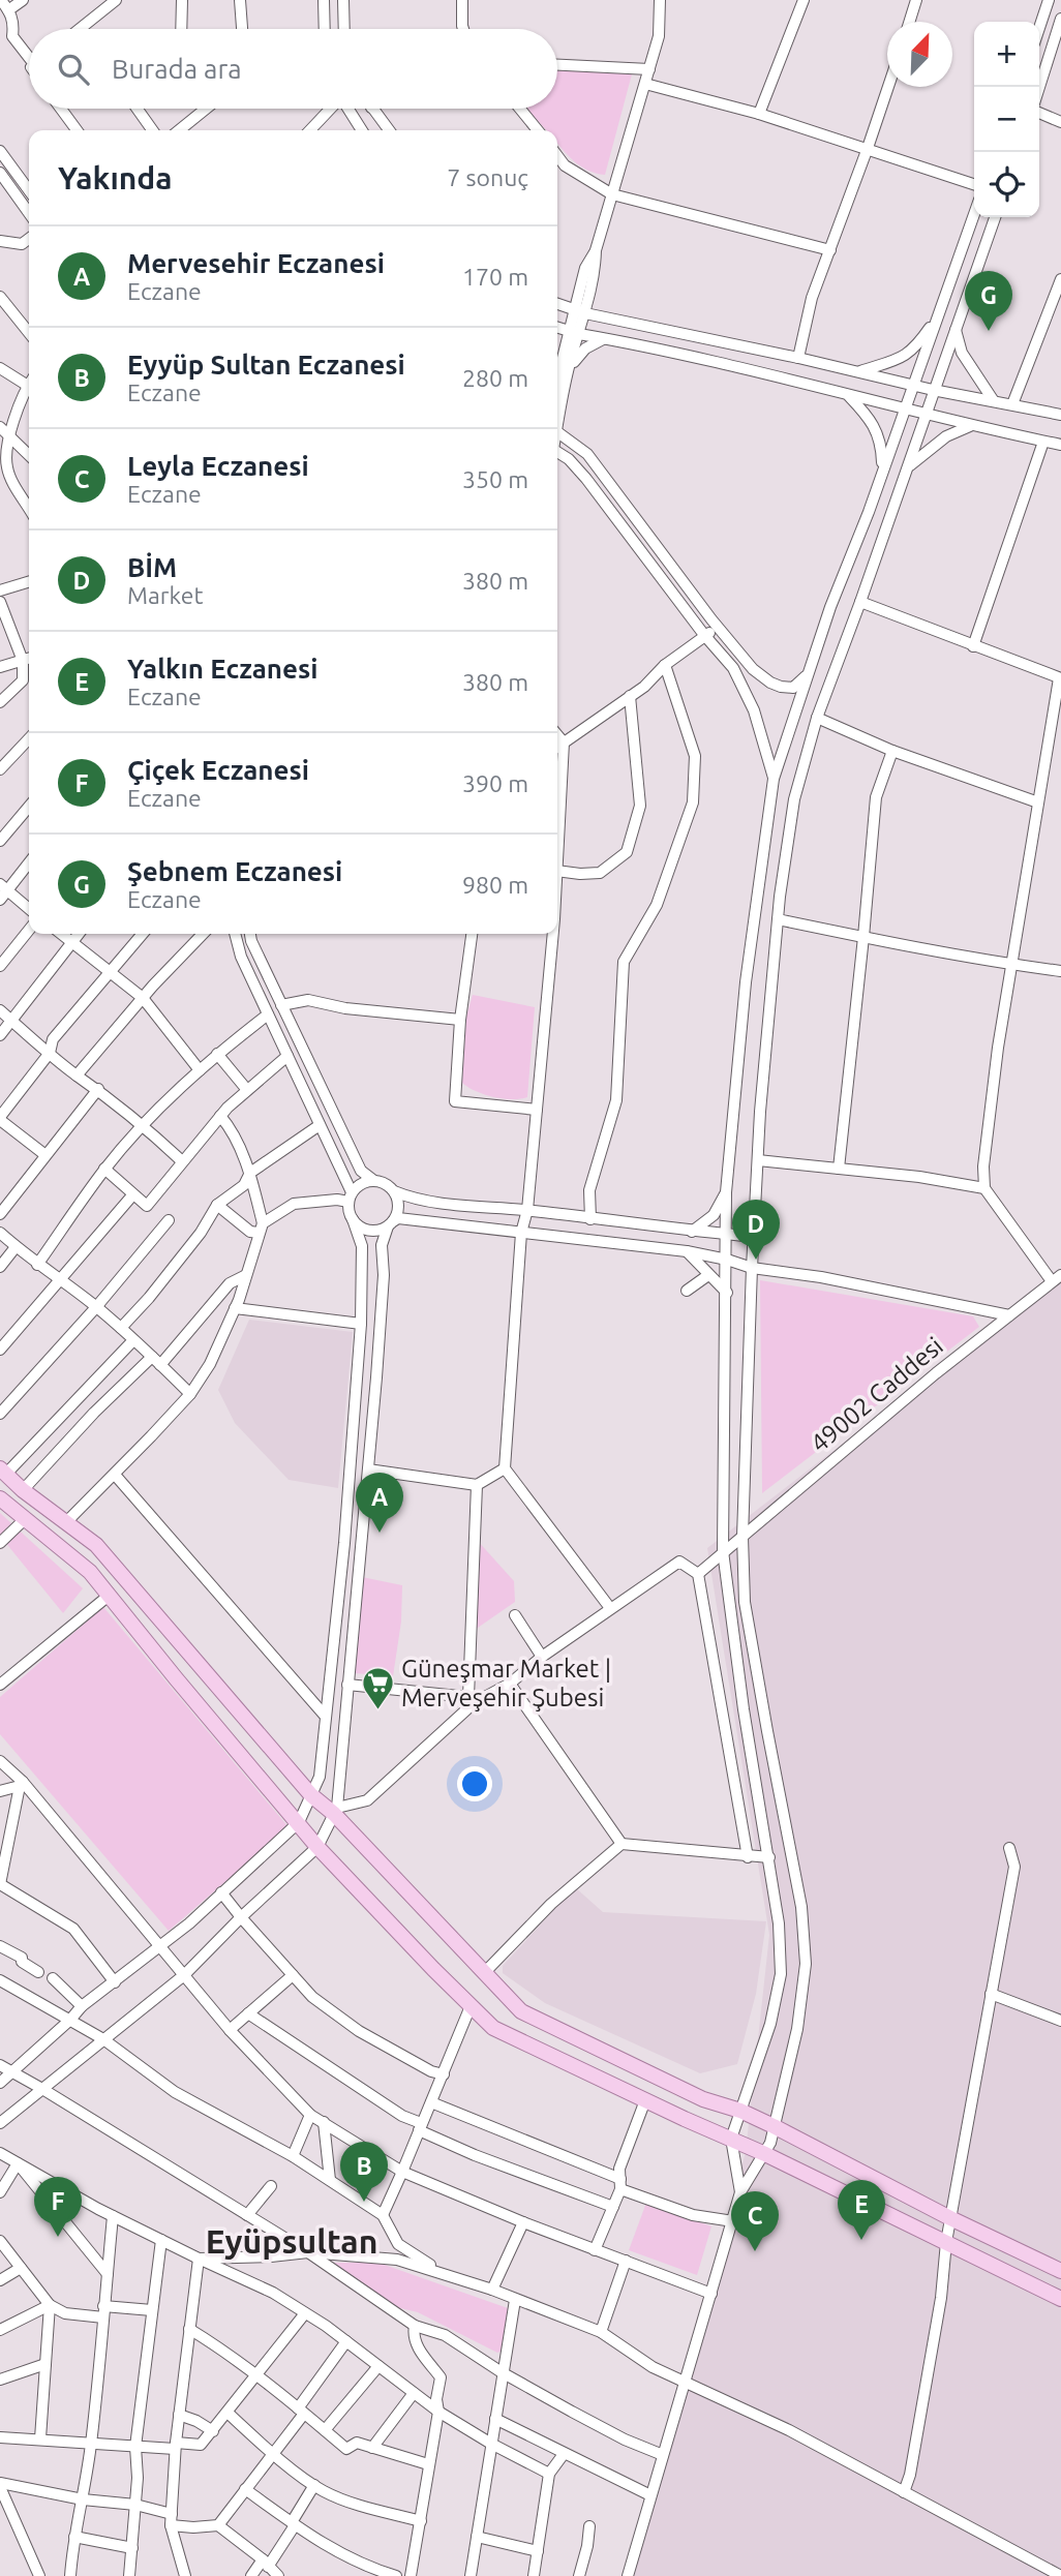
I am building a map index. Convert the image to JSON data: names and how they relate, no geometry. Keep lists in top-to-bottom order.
{
  "streets": {
    "street": ["49002 Caddesi"]
  },
  "districts": ["Eyüpsultan"],
  "places": {
    "supermarket": ["Güneşmar Market | Merveşehir Şubesi"]
  },
  "north": "top right",
  "page": {
    "map_buttons": ["+", "−"],
    "search": "Burada ara",
    "heading": ["Yakında", "7 sonuç"],
    "list": [
      {
        "mark": "A",
        "name": "Mervesehir Eczanesi",
        "note": "Eczane",
        "value": "170 m"
      },
      {
        "mark": "B",
        "name": "Eyyüp Sultan Eczanesi",
        "note": "Eczane",
        "value": "280 m"
      },
      {
        "mark": "C",
        "name": "Leyla Eczanesi",
        "note": "Eczane",
        "value": "350 m"
      },
      {
        "mark": "D",
        "name": "BİM",
        "note": "Market",
        "value": "380 m"
      },
      {
        "mark": "E",
        "name": "Yalkın Eczanesi",
        "note": "Eczane",
        "value": "380 m"
      },
      {
        "mark": "F",
        "name": "Çiçek Eczanesi",
        "note": "Eczane",
        "value": "390 m"
      },
      {
        "mark": "G",
        "name": "Şebnem Eczanesi",
        "note": "Eczane",
        "value": "980 m"
      }
    ],
    "pins": [
      "G",
      "D",
      "A",
      "B",
      "F",
      "E",
      "C"
    ]
  }
}
